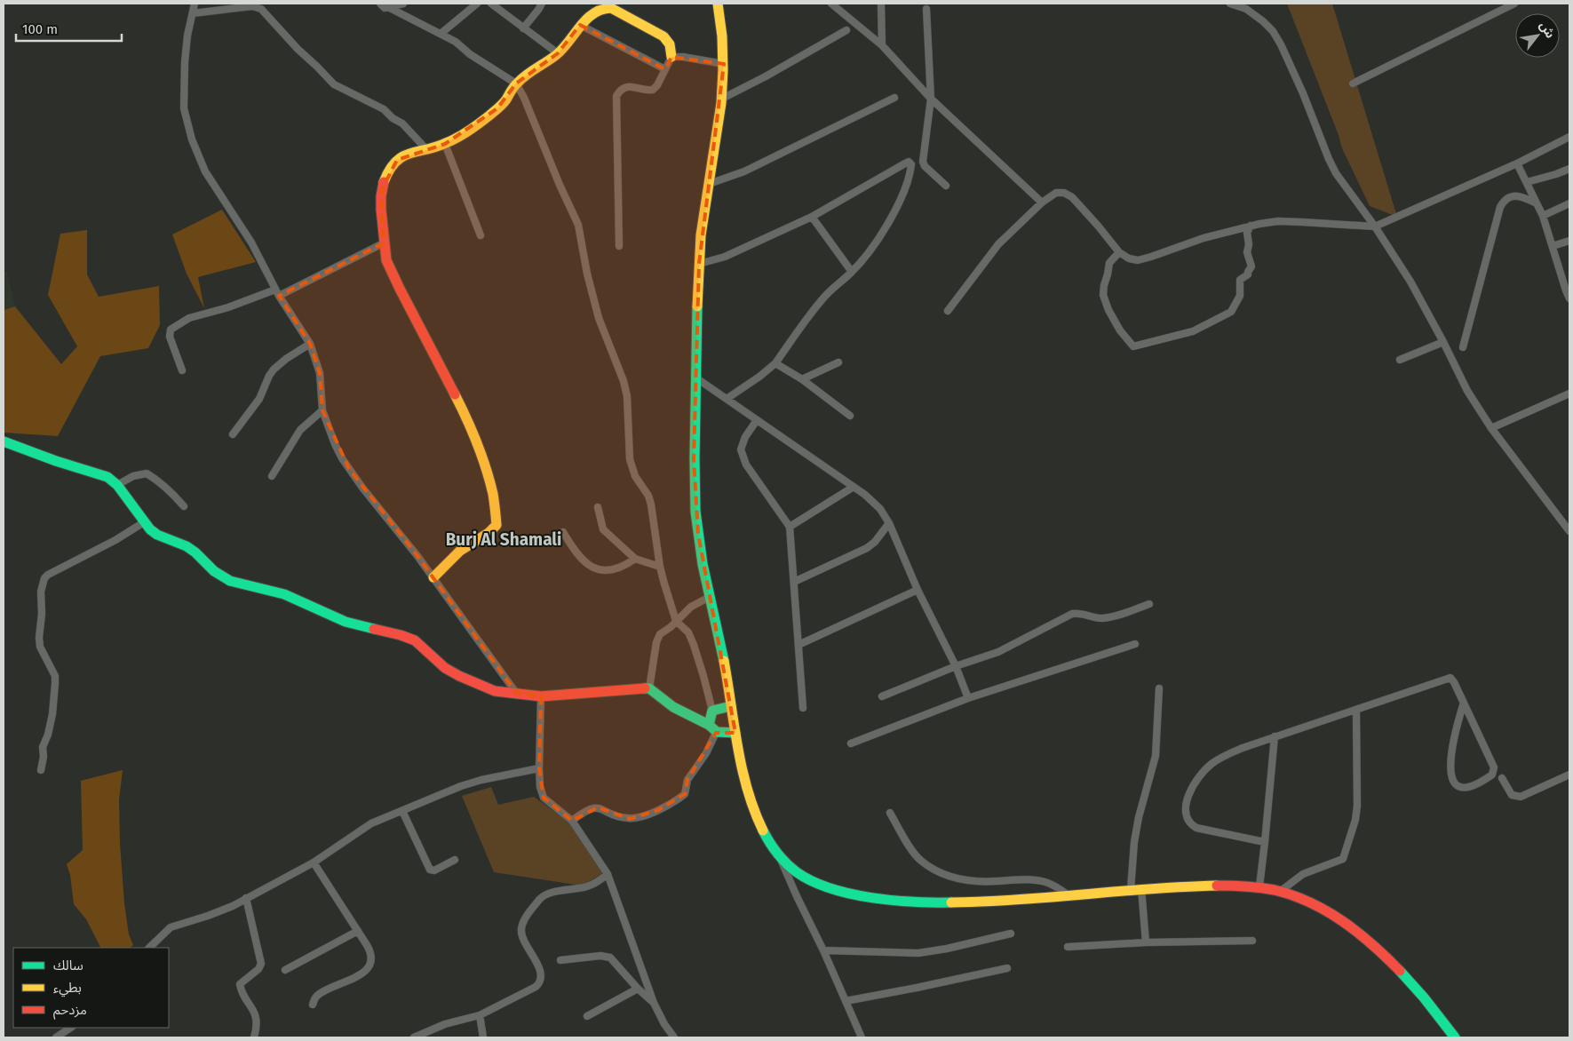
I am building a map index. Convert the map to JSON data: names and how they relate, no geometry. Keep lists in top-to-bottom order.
{
  "districts": ["Burj Al Shamali"],
  "legend": ["سالك", "بطيء", "مزدحم"],
  "scale_bar": "100 m",
  "north": "top right"
}
